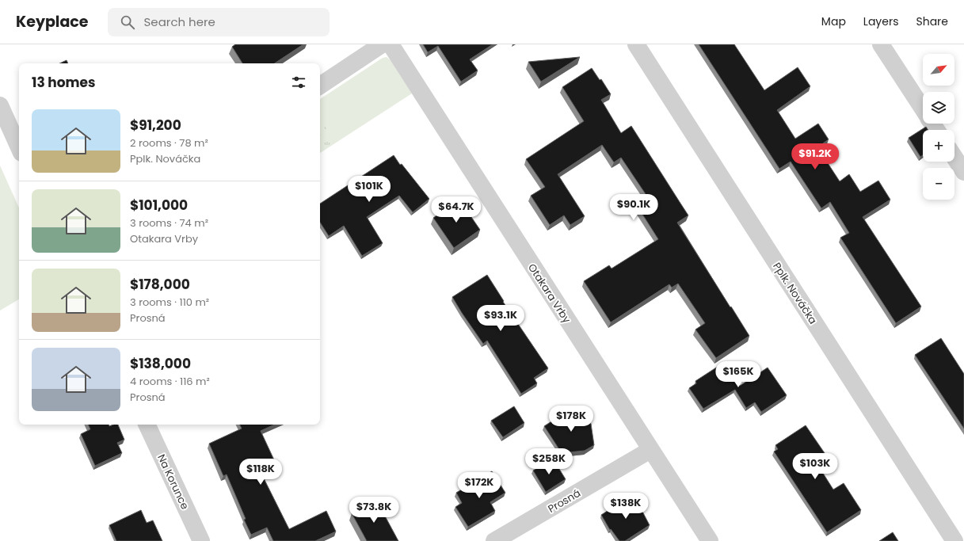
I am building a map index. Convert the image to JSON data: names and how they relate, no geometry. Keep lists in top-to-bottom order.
{
  "streets": {
    "street": [
      "Otakara Vrby",
      "Pplk. Nováčka",
      "Na Korunce",
      "Prosná"
    ]
  },
  "crossings": [
    ["Otakara Vrby", "Prosná"]
  ],
  "north": "top right",
  "page": {
    "header": "Keyplace",
    "search": "Search here",
    "nav": ["Map", "Layers", "Share"],
    "map_buttons": ["+", "−"],
    "heading": "13 homes",
    "list": [
      {
        "name": "$91,200",
        "note": "2 rooms · 78 m² · Pplk. Nováčka"
      },
      {
        "name": "$101,000",
        "note": "3 rooms · 74 m² · Otakara Vrby"
      },
      {
        "name": "$178,000",
        "note": "3 rooms · 110 m² · Prosná"
      },
      {
        "name": "$138,000",
        "note": "4 rooms · 116 m² · Prosná"
      }
    ],
    "price": [
      "$91.2K",
      "$101K",
      "$90.1K",
      "$64.7K",
      "$93.1K",
      "$165K",
      "$178K",
      "$258K",
      "$103K",
      "$118K",
      "$172K",
      "$138K",
      "$73.8K"
    ]
  }
}
